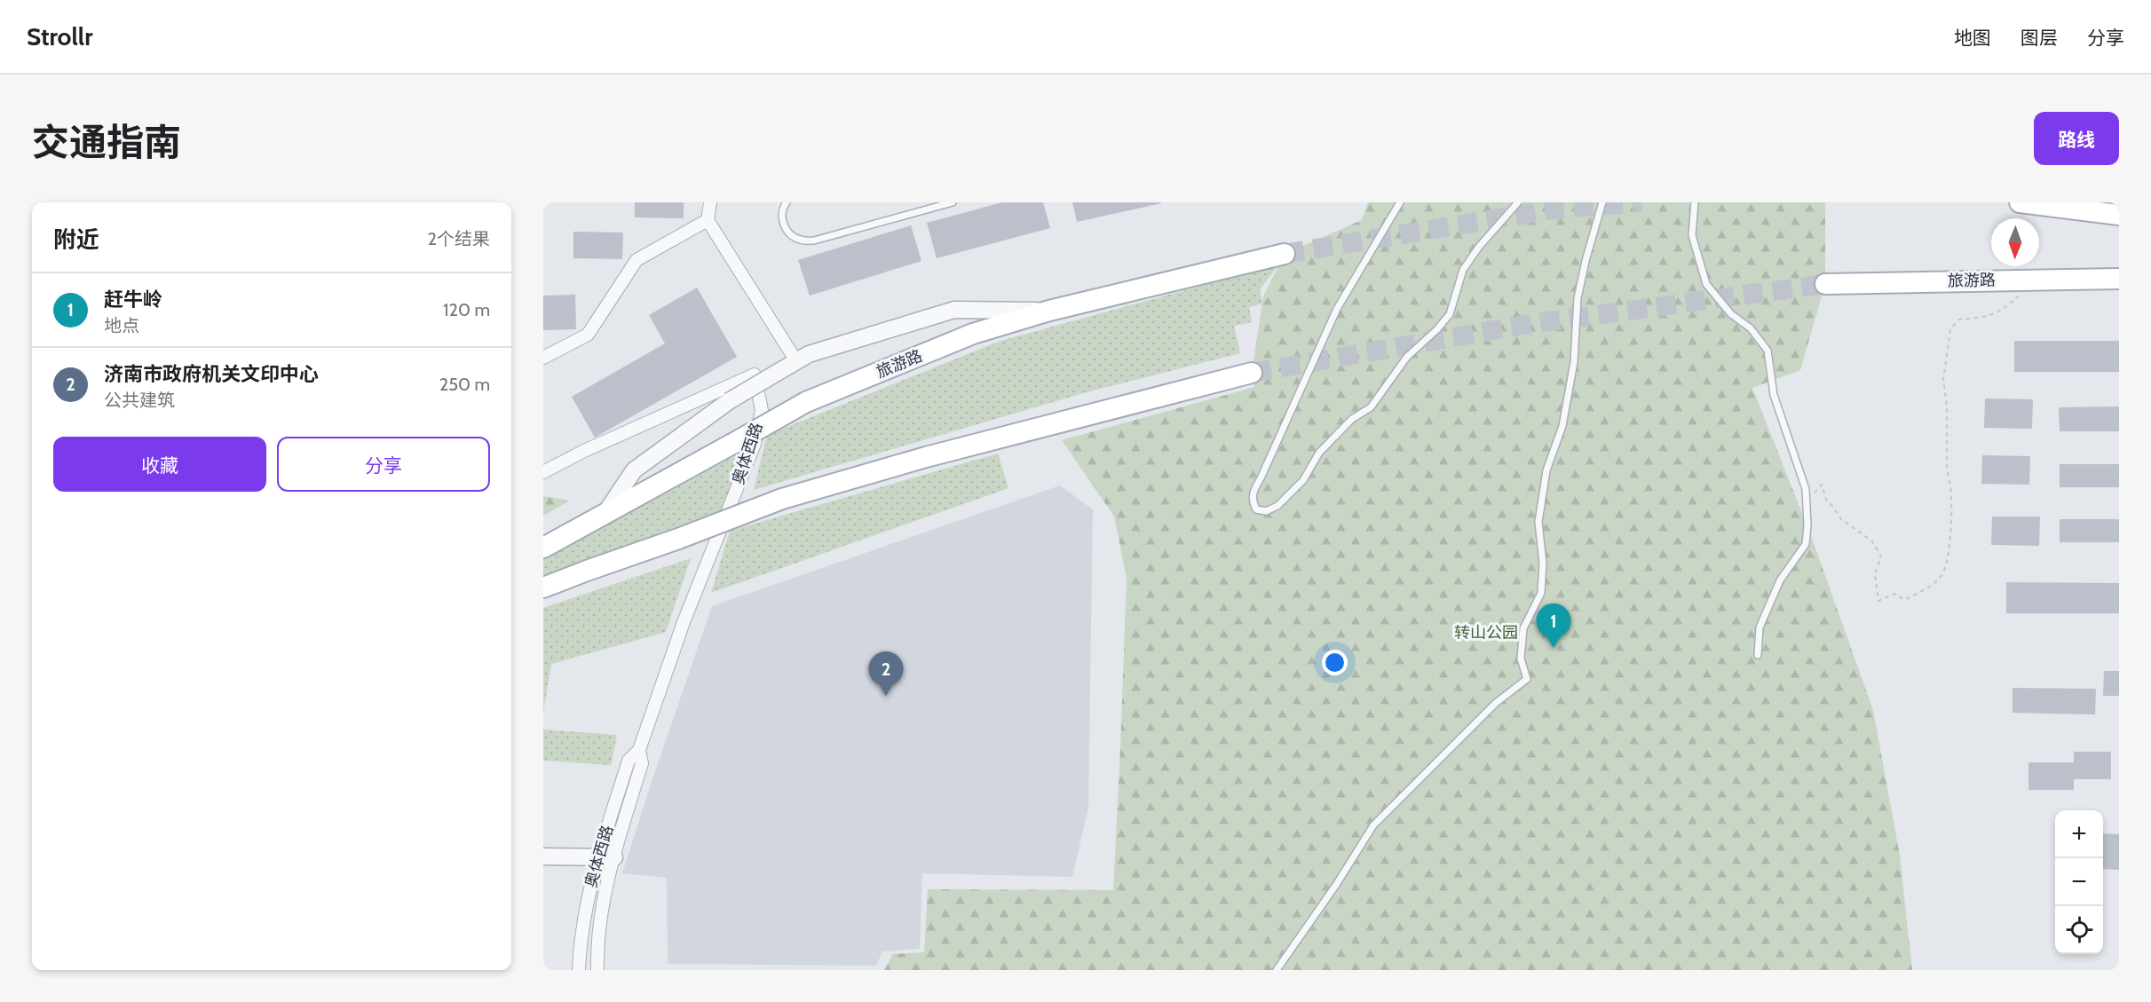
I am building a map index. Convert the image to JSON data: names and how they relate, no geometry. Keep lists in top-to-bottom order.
{
  "streets": {
    "main road": ["旅游路"],
    "street": ["奥体西路"]
  },
  "parks": ["转山公园"],
  "north": "bottom",
  "page": {
    "header": "Strollr",
    "nav": ["地图", "图层", "分享"],
    "title": "交通指南",
    "buttons": [
      "路线",
      ["收藏", "分享"]
    ],
    "heading": ["附近", "2个结果"],
    "list": [
      {
        "mark": "1",
        "name": "赶牛岭",
        "note": "地点",
        "value": "120 m"
      },
      {
        "mark": "2",
        "name": "济南市政府机关文印中心",
        "note": "公共建筑",
        "value": "250 m"
      }
    ],
    "pins": ["1", "2"],
    "map_buttons": ["+", "−"]
  }
}
